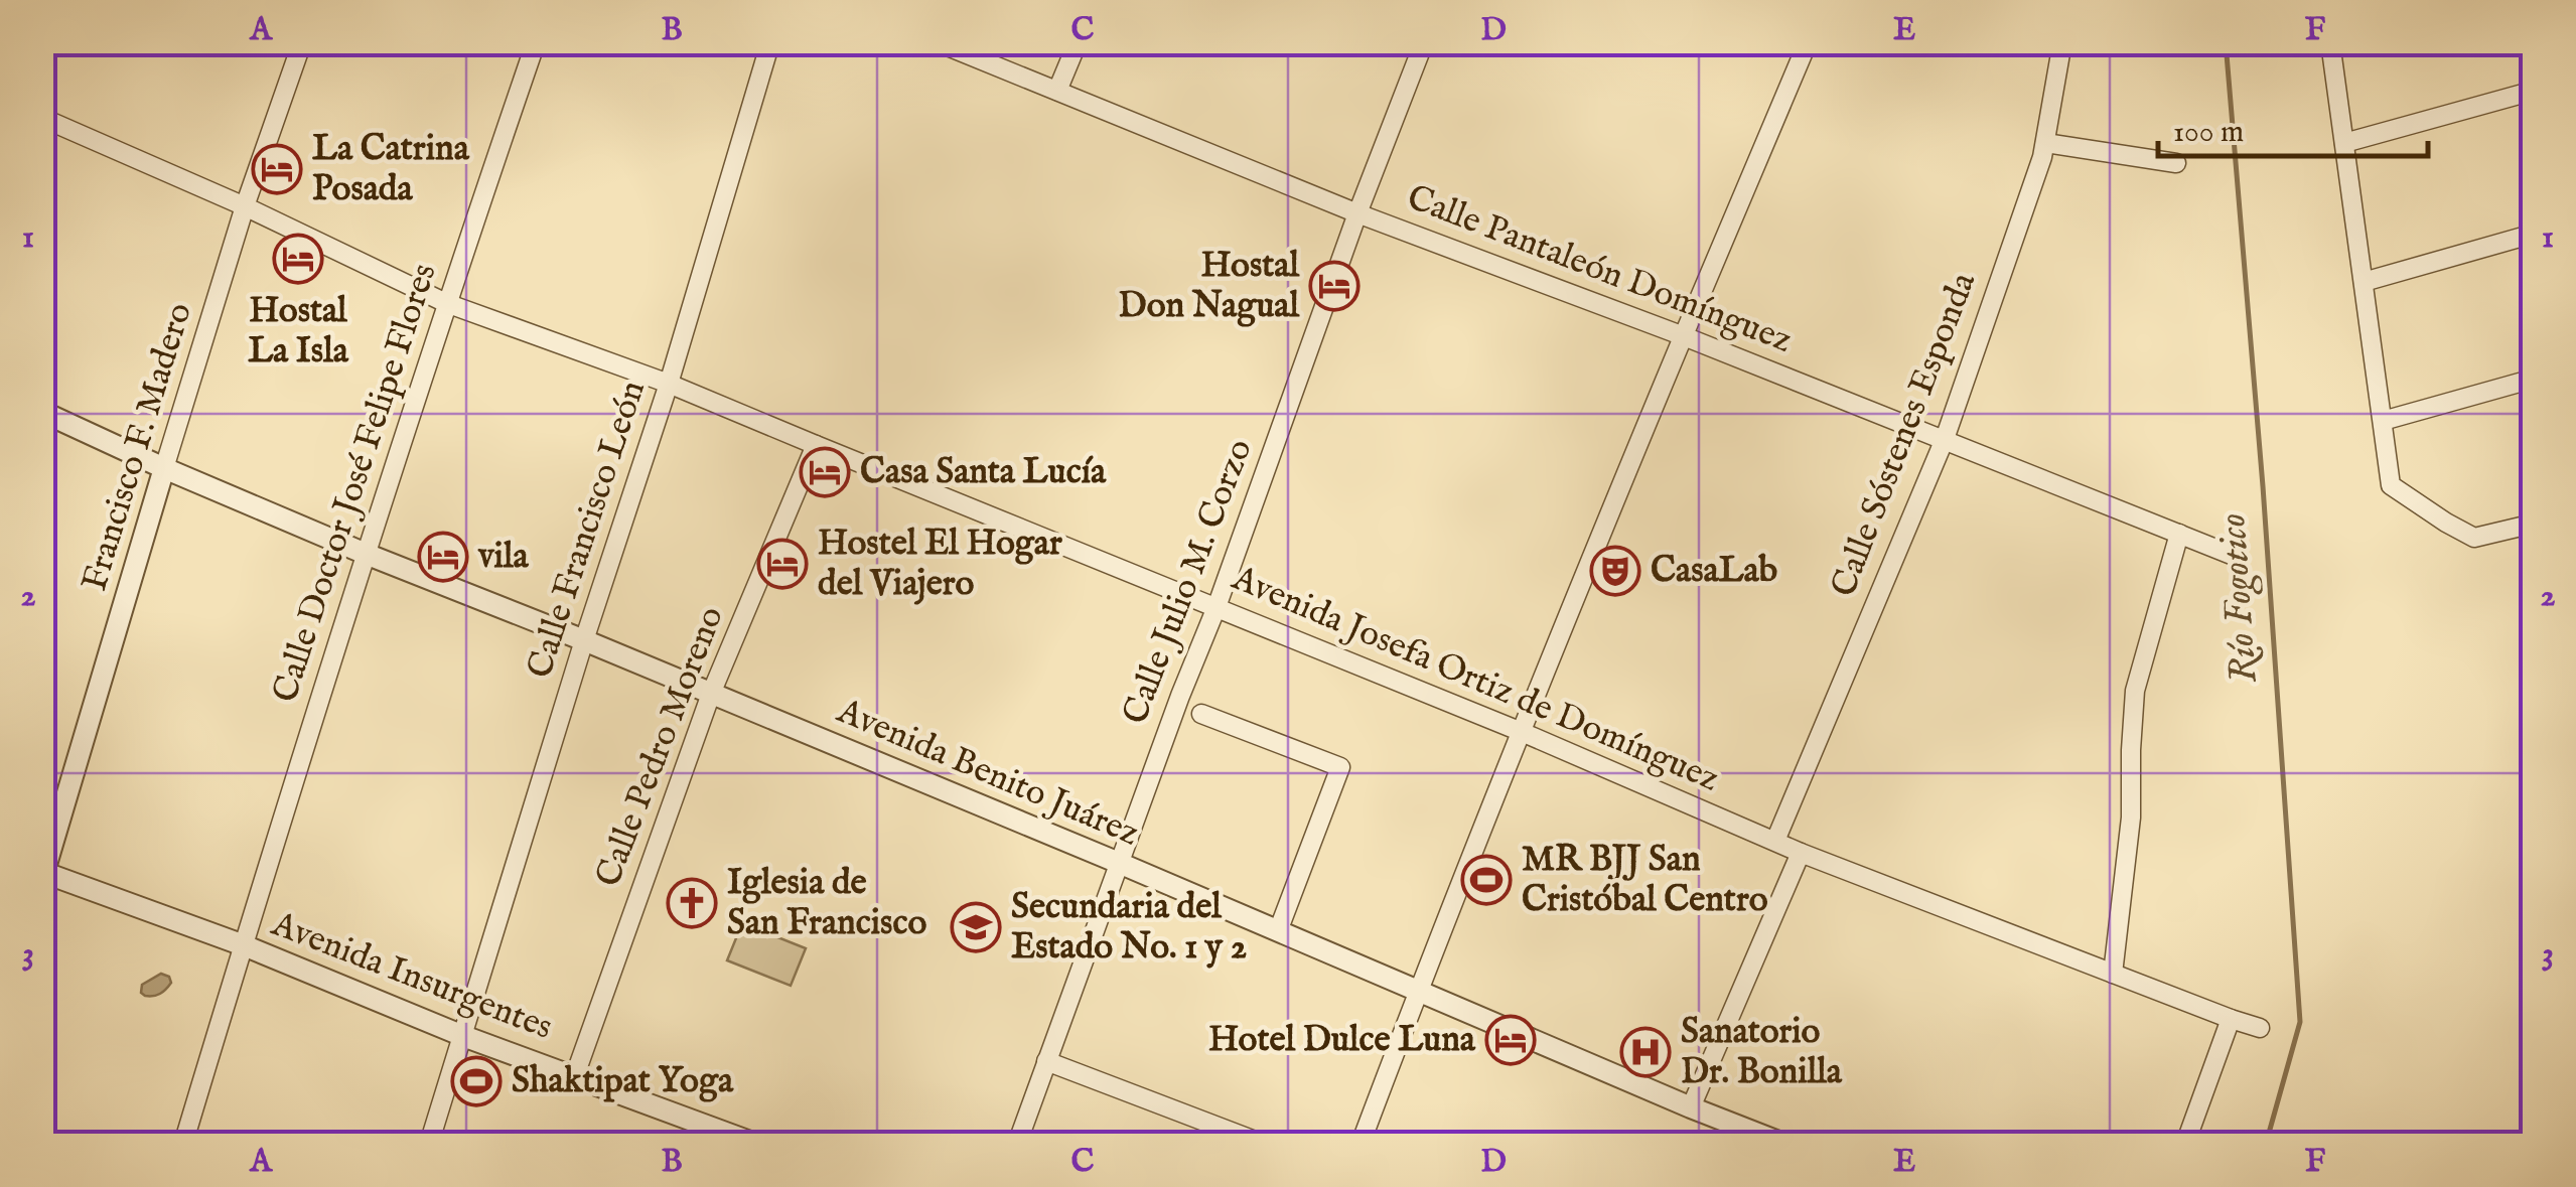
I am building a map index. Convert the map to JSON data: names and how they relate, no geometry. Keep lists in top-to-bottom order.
{
  "streets": {
    "street": [
      "Calle Pantaleón Domínguez",
      "Calle Sóstenes Esponda",
      "Francisco F. Madero",
      "Calle Doctor José Felipe Flores",
      "Calle Francisco León",
      "Calle Julio M. Corzo",
      "Avenida Josefa Ortiz de Domínguez",
      "Calle Pedro Moreno",
      "Avenida Benito Juárez",
      "Avenida Insurgentes"
    ]
  },
  "crossings": [
    ["Calle Pantaleón Domínguez", "Calle Sóstenes Esponda"],
    ["Calle Pantaleón Domínguez", "Calle Julio M. Corzo"],
    ["Calle Sóstenes Esponda", "Avenida Josefa Ortiz de Domínguez"],
    ["Francisco F. Madero", "Avenida Josefa Ortiz de Domínguez"],
    ["Francisco F. Madero", "Avenida Benito Juárez"],
    ["Francisco F. Madero", "Avenida Insurgentes"],
    ["Calle Doctor José Felipe Flores", "Avenida Josefa Ortiz de Domínguez"],
    ["Calle Doctor José Felipe Flores", "Avenida Benito Juárez"],
    ["Calle Doctor José Felipe Flores", "Avenida Insurgentes"],
    ["Calle Francisco León", "Avenida Josefa Ortiz de Domínguez"],
    ["Calle Francisco León", "Avenida Benito Juárez"],
    ["Calle Francisco León", "Avenida Insurgentes"],
    ["Calle Julio M. Corzo", "Avenida Josefa Ortiz de Domínguez"],
    ["Calle Julio M. Corzo", "Avenida Benito Juárez"],
    ["Avenida Josefa Ortiz de Domínguez", "Calle Pedro Moreno"],
    ["Calle Pedro Moreno", "Avenida Benito Juárez"],
    ["Calle Pedro Moreno", "Avenida Insurgentes"]
  ],
  "water": ["Río Fogotico"],
  "places": {
    "hotel": [
      "La Catrina Posada",
      "Hostal La Isla",
      "Hostal Don Nagual",
      "Casa Santa Lucía",
      "vila",
      "Hostel El Hogar del Viajero",
      "Hotel Dulce Luna"
    ],
    "theatre": ["CasaLab"],
    "sports": ["MR BJJ San Cristóbal Centro", "Shaktipat Yoga"],
    "church": ["Iglesia de San Francisco"],
    "school or university": ["Secundaria del Estado No. 1 y 2"],
    "hospital": ["Sanatorio Dr. Bonilla"]
  },
  "scale_bar": "100 m",
  "grid": {
    "columns": [
      "A",
      "B",
      "C",
      "D",
      "E",
      "F"
    ],
    "rows": ["1", "2", "3"]
  }
}
